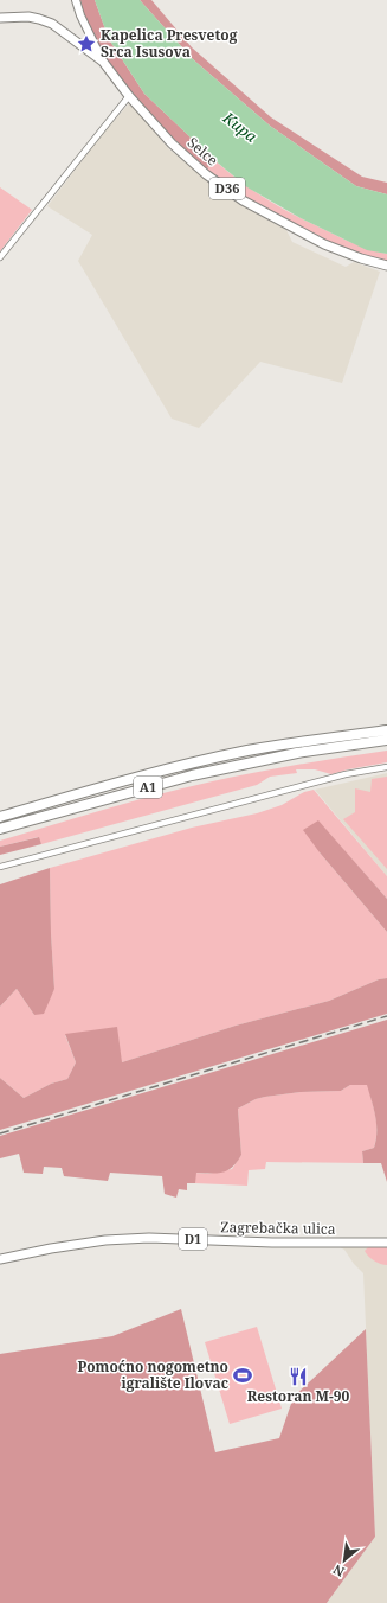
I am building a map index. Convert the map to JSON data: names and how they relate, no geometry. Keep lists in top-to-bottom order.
{
  "streets": {
    "highway": ["A1"],
    "main road": [
      "Selce",
      "D36",
      "Zagrebačka ulica",
      "D1"
    ]
  },
  "crossings": [
    ["Selce", "D36"]
  ],
  "water": ["Kupa"],
  "places": {
    "place": ["Kapelica Presvetog Srca Isusova"],
    "sports": ["Pomoćno nogometno igralište Ilovac"],
    "restaurant": ["Restoran M-90"]
  },
  "north": "bottom left"
}
